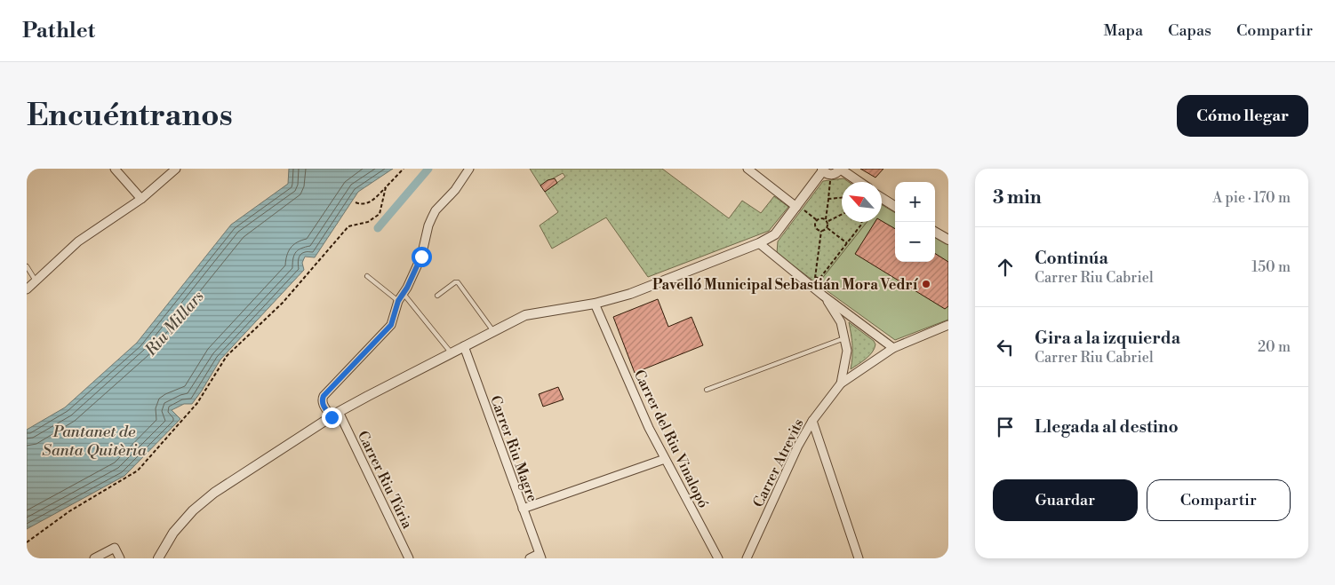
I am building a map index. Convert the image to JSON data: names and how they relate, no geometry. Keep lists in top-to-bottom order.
{
  "streets": {
    "street": [
      "Carrer del Riu Vinalopó",
      "Carrer Riu Magre",
      "Carrer Atrevits",
      "Carrer Riu Túria"
    ]
  },
  "water": ["Riu Millars", "Pantanet de Santa Quitèria"],
  "places": ["Pavelló Municipal Sebastián Mora Vedrí"],
  "north": "top left",
  "page": {
    "header": "Pathlet",
    "nav": ["Mapa", "Capas", "Compartir"],
    "buttons": [
      "Cómo llegar",
      ["Guardar", "Compartir"]
    ],
    "title": "Encuéntranos",
    "heading": ["3 min", "A pie · 170 m"],
    "map_buttons": ["+", "−"],
    "list": [
      ["Continúa", "Carrer Riu Cabriel", "150 m"],
      ["Gira a la izquierda", "Carrer Riu Cabriel", "20 m"],
      "Llegada al destino"
    ]
  }
}
